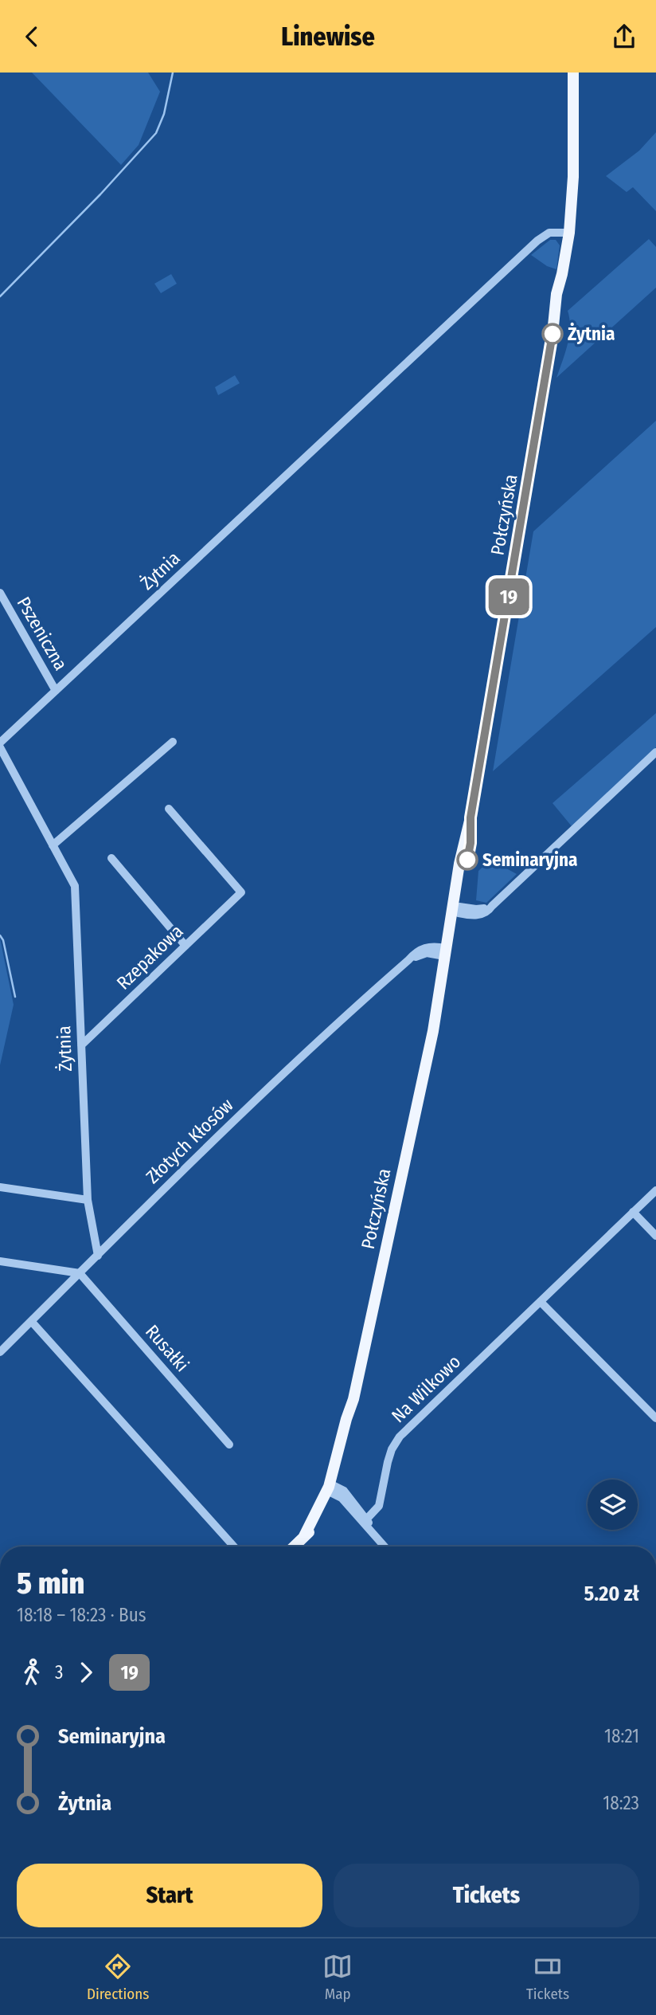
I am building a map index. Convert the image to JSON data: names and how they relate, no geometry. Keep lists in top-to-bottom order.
{
  "streets": {
    "main road": ["Połczyńska"],
    "street": [
      "Żytnia",
      "Pszeniczna",
      "Rzepakowa",
      "Złotych Kłosów",
      "Rusałki",
      "Na Wilkowo"
    ]
  },
  "crossings": [
    ["Połczyńska", "Żytnia"],
    ["Połczyńska", "Złotych Kłosów"],
    ["Żytnia", "Pszeniczna"],
    ["Żytnia", "Rzepakowa"],
    ["Żytnia", "Złotych Kłosów"],
    ["Złotych Kłosów", "Rusałki"]
  ],
  "places": ["Żytnia", "Seminaryjna"],
  "lines": ["bus line 19"],
  "page": {
    "header": "Linewise",
    "on_map": "19",
    "heading": ["5 min", "18:18 – 18:23 · Bus", "5.20 zł"],
    "legs": ["3", "19"],
    "list": [
      {
        "name": "Seminaryjna",
        "value": "18:21"
      },
      {
        "name": "Żytnia",
        "value": "18:23"
      }
    ],
    "buttons": ["Start", "Tickets"],
    "tabs": ["Directions", "Map", "Tickets"]
  }
}
